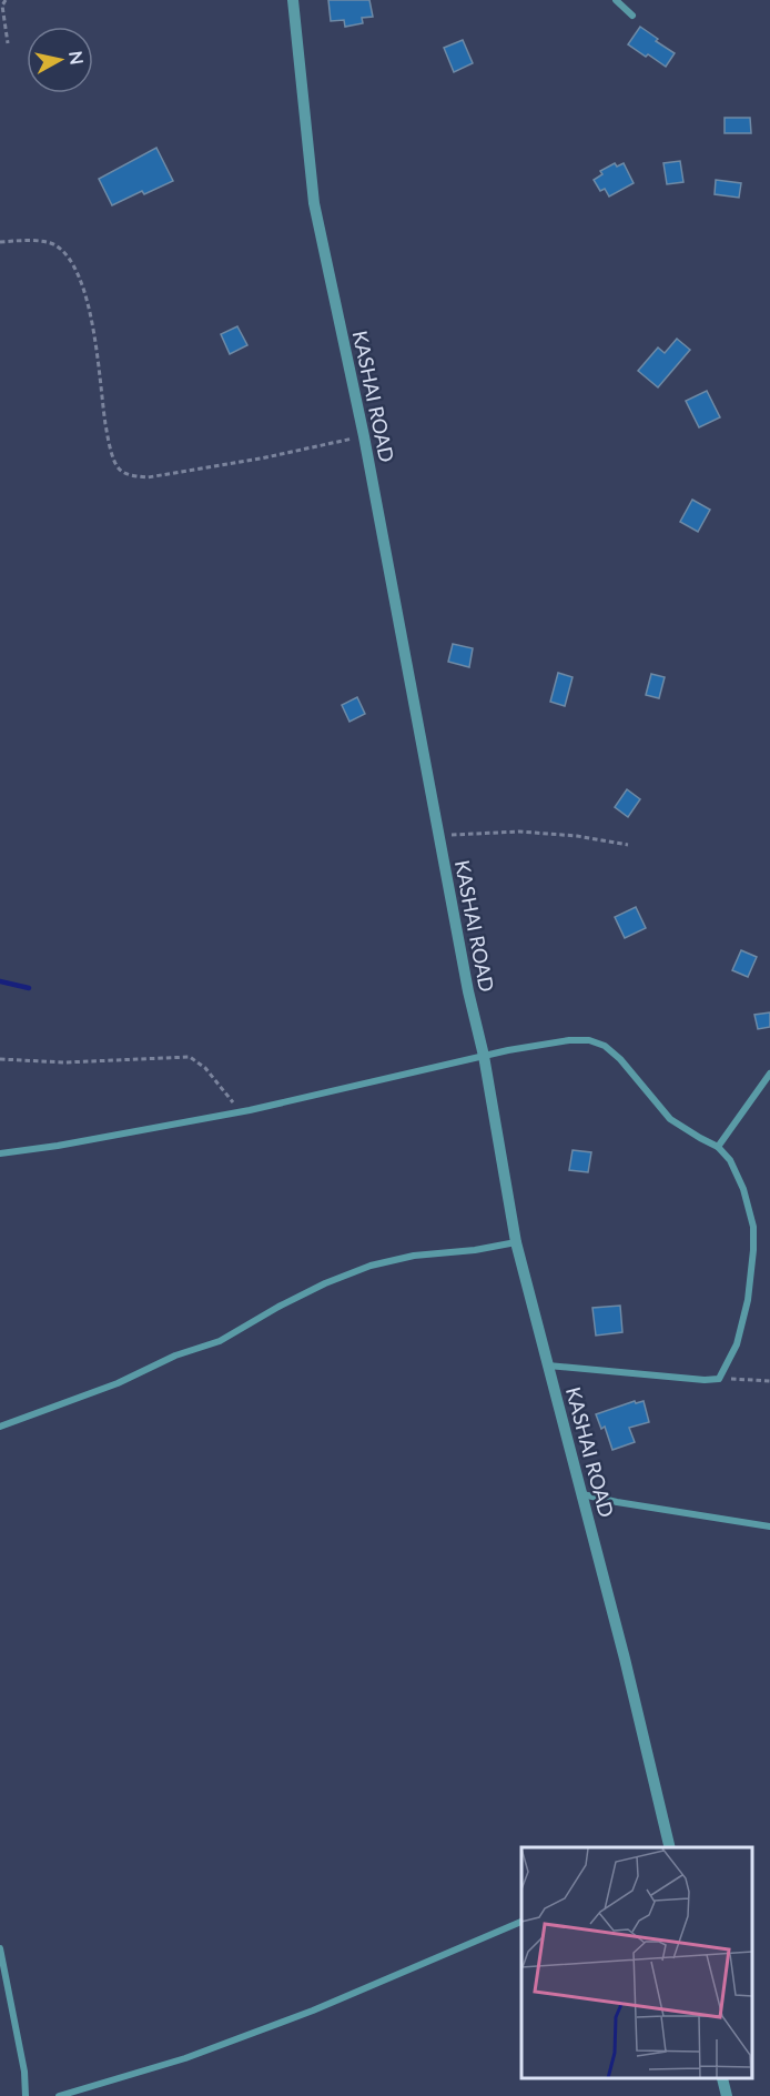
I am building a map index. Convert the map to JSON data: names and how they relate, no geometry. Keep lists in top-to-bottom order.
{
  "streets": {
    "street": ["KASHAI ROAD"]
  },
  "north": "right"
}
